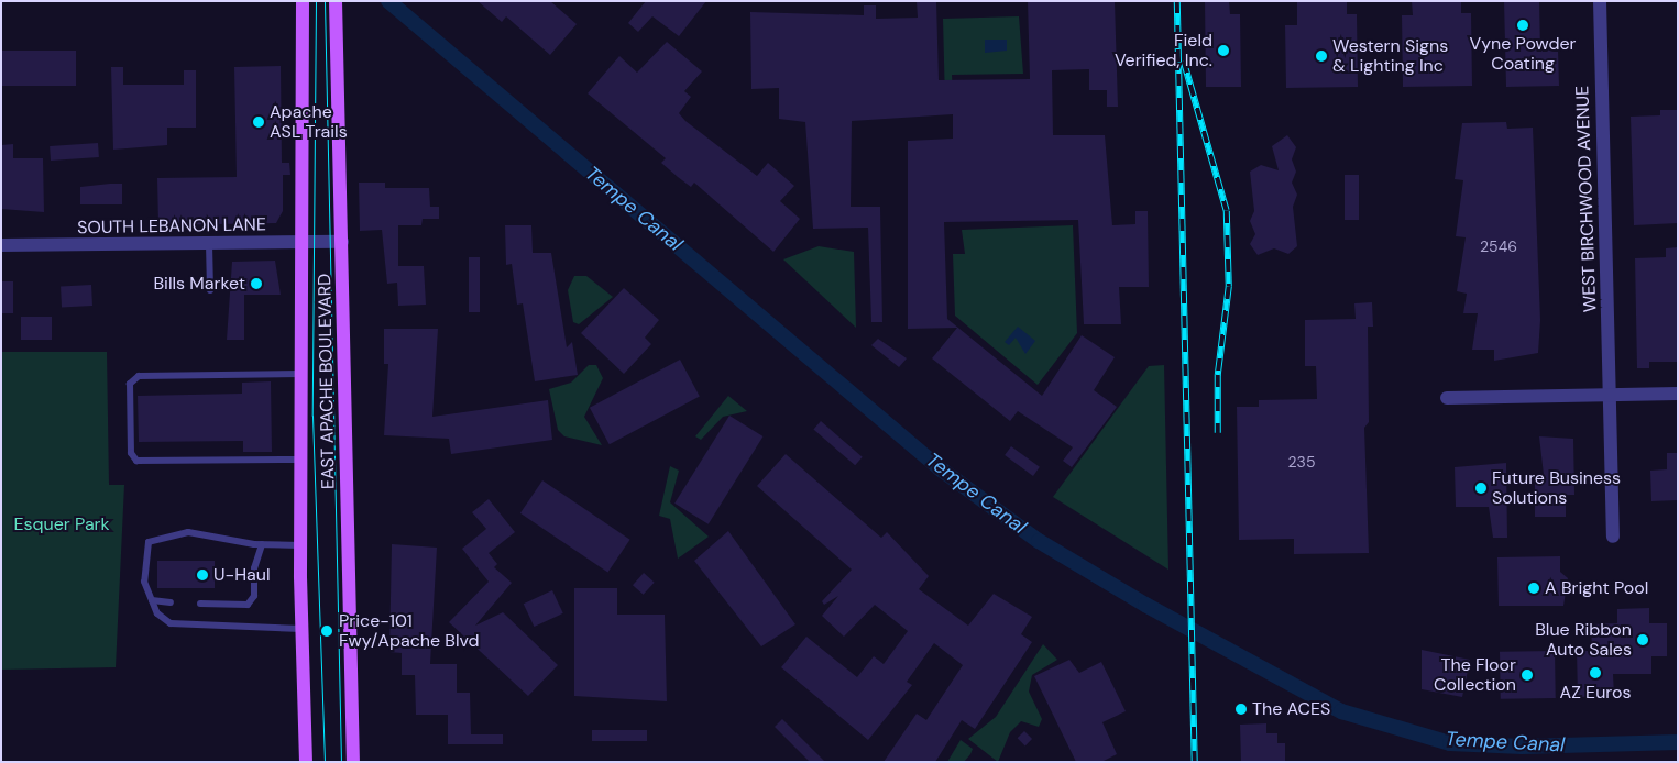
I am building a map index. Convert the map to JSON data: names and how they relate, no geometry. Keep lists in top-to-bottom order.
{
  "streets": {
    "main road": ["EAST APACHE BOULEVARD"],
    "street": ["WEST BIRCHWOOD AVENUE", "SOUTH LEBANON LANE"]
  },
  "crossings": [
    ["SOUTH LEBANON LANE", "EAST APACHE BOULEVARD"]
  ],
  "water": ["Tempe Canal"],
  "parks": ["Esquer Park"],
  "places": [
    "Vyne Powder Coating",
    "Field Verified, Inc.",
    "Western Signs & Lighting Inc",
    "Apache ASL Trails",
    "Bills Market",
    "Future Business Solutions",
    "U-Haul",
    "A Bright Pool",
    "Price-101 Fwy/Apache Blvd",
    "Blue Ribbon Auto Sales",
    "AZ Euros",
    "The Floor Collection",
    "The ACES"
  ],
  "house_numbers": ["2546", "235"]
}
